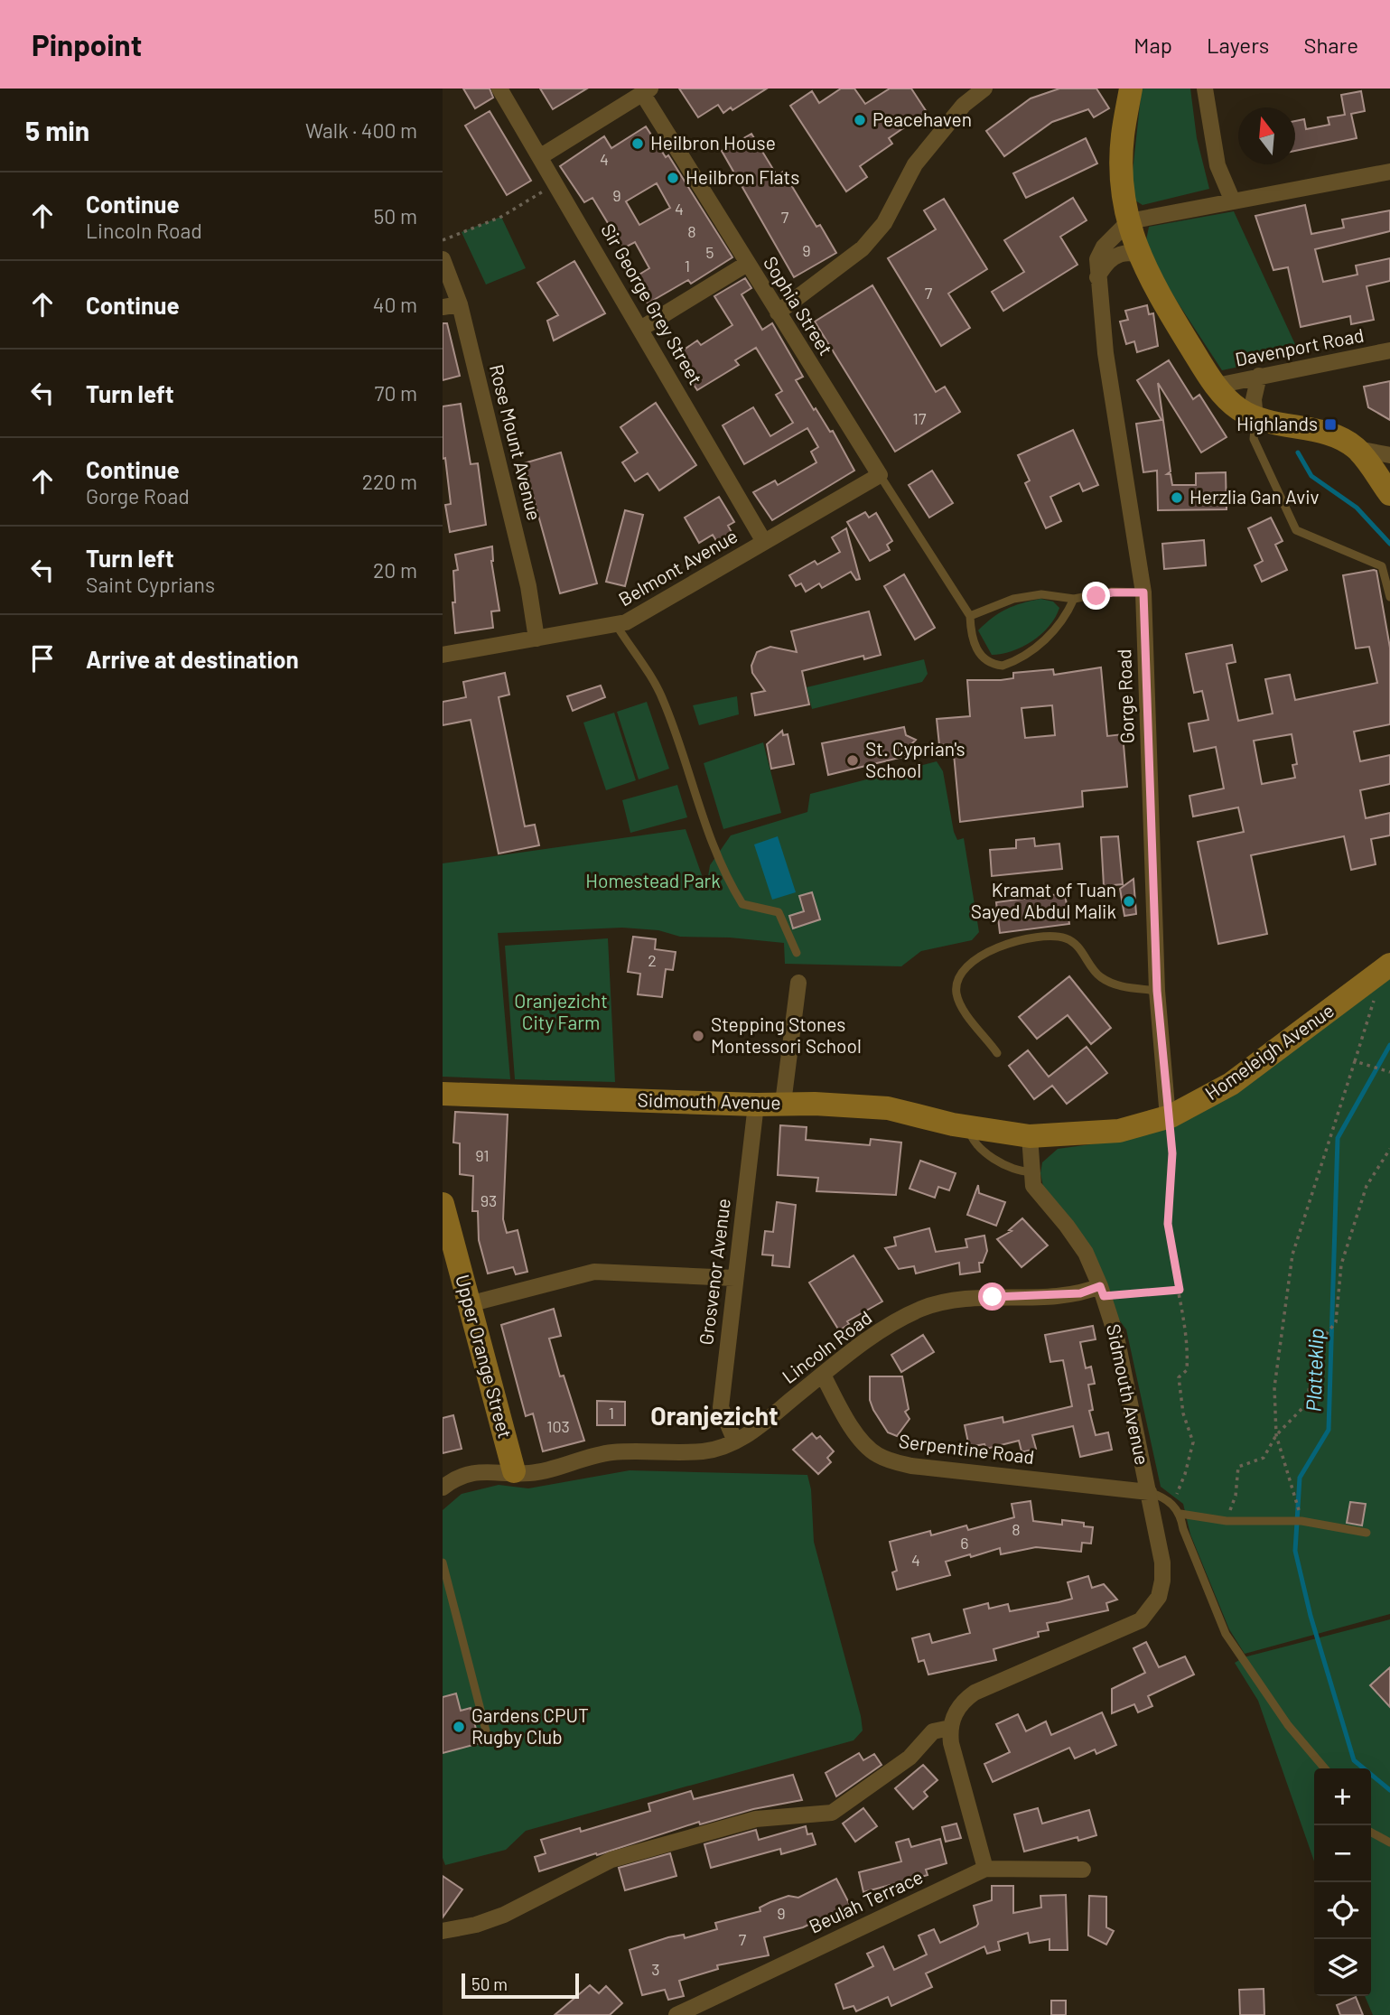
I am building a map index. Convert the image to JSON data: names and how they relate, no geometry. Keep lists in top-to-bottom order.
{
  "streets": {
    "street": [
      "Sir George Grey Street",
      "Sophia Street",
      "Davenport Road",
      "Rose Mount Avenue",
      "Belmont Avenue",
      "Gorge Road",
      "Homeleigh Avenue",
      "Sidmouth Avenue",
      "Grosvenor Avenue",
      "Lincoln Road",
      "Upper Orange Street",
      "Serpentine Road",
      "Beulah Terrace"
    ]
  },
  "crossings": [
    ["Sir George Grey Street", "Belmont Avenue"],
    ["Sophia Street", "Belmont Avenue"],
    ["Rose Mount Avenue", "Belmont Avenue"],
    ["Gorge Road", "Homeleigh Avenue"],
    ["Homeleigh Avenue", "Sidmouth Avenue"],
    ["Sidmouth Avenue", "Grosvenor Avenue"],
    ["Sidmouth Avenue", "Lincoln Road"],
    ["Sidmouth Avenue", "Serpentine Road"],
    ["Grosvenor Avenue", "Lincoln Road"],
    ["Lincoln Road", "Upper Orange Street"],
    ["Lincoln Road", "Serpentine Road"]
  ],
  "districts": ["Oranjezicht"],
  "water": ["Platteklip"],
  "parks": ["Homestead Park", "Oranjezicht City Farm"],
  "places": {
    "other": [
      "Peacehaven",
      "Heilbron House",
      "Heilbron Flats",
      "Herzlia Gan Aviv",
      "St. Cyprian's School",
      "Kramat of Tuan Sayed Abdul Malik",
      "Stepping Stones Montessori School",
      "Gardens CPUT Rugby Club"
    ],
    "transit": ["Highlands"]
  },
  "house_numbers": [
    "4",
    "9",
    "4",
    "7",
    "8",
    "9",
    "5",
    "1",
    "7",
    "17",
    "2",
    "91",
    "93",
    "1",
    "103",
    "8",
    "6",
    "4",
    "9",
    "7",
    "3"
  ],
  "scale_bar": "50 m",
  "north": "top",
  "page": {
    "header": "Pinpoint",
    "nav": ["Map", "Layers", "Share"],
    "heading": ["5 min", "Walk · 400 m"],
    "list": [
      ["Continue", "Lincoln Road", "50 m"],
      ["Continue", "40 m"],
      ["Turn left", "70 m"],
      ["Continue", "Gorge Road", "220 m"],
      ["Turn left", "Saint Cyprians", "20 m"],
      "Arrive at destination"
    ],
    "map_buttons": ["+", "−"],
    "scale": "50 m"
  }
}
